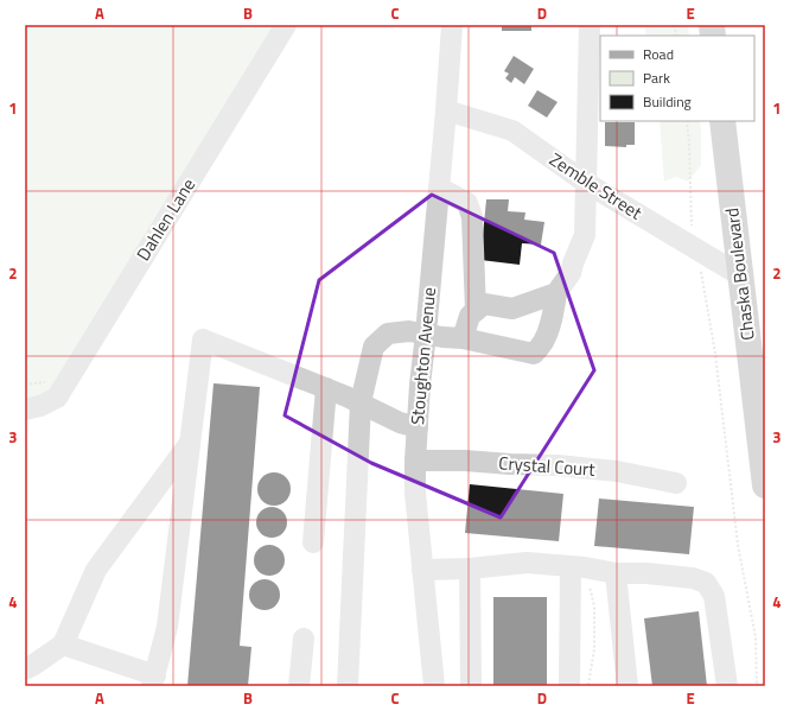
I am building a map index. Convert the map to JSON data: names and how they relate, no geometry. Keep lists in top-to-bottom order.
{
  "streets": {
    "main road": ["Chaska Boulevard"],
    "street": [
      "Zemble Street",
      "Dahlen Lane",
      "Stoughton Avenue",
      "Crystal Court"
    ]
  },
  "crossings": [
    ["Zemble Street", "Chaska Boulevard"],
    ["Zemble Street", "Stoughton Avenue"],
    ["Stoughton Avenue", "Crystal Court"]
  ],
  "legend": ["Road", "Park", "Building"],
  "grid": {
    "columns": [
      "A",
      "B",
      "C",
      "D",
      "E"
    ],
    "rows": [
      "1",
      "2",
      "3",
      "4"
    ]
  }
}
